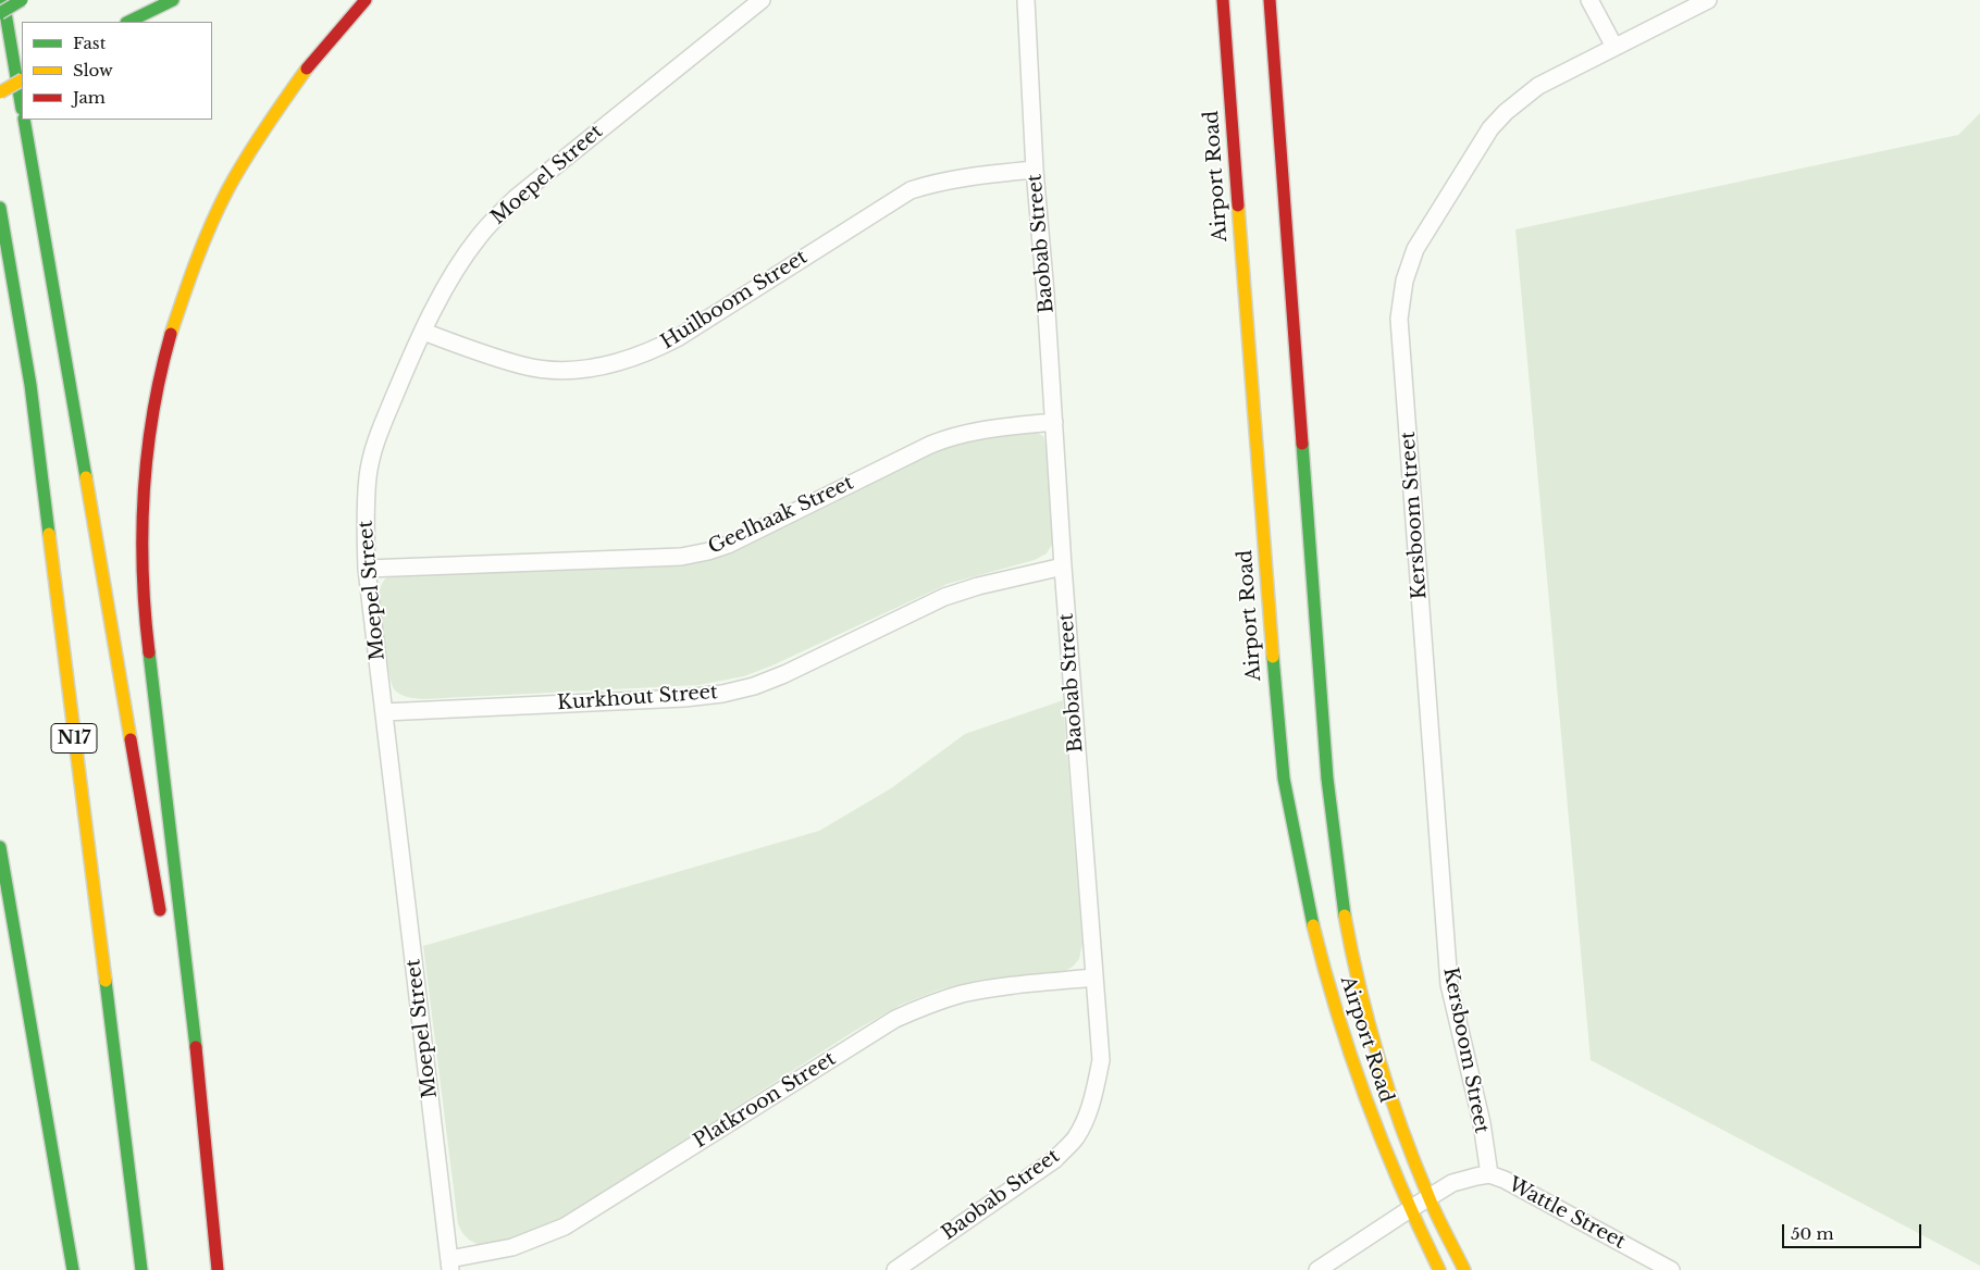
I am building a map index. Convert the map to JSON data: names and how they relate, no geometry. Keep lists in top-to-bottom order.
{
  "streets": {
    "main road": ["Airport Road", "N17"],
    "street": [
      "Moepel Street",
      "Baobab Street",
      "Huilboom Street",
      "Geelhaak Street",
      "Kersboom Street",
      "Kurkhout Street",
      "Platkroon Street",
      "Wattle Street"
    ]
  },
  "crossings": [
    ["Moepel Street", "Huilboom Street"],
    ["Moepel Street", "Geelhaak Street"],
    ["Moepel Street", "Kurkhout Street"],
    ["Moepel Street", "Platkroon Street"],
    ["Airport Road", "Wattle Street"],
    ["Baobab Street", "Huilboom Street"],
    ["Baobab Street", "Geelhaak Street"],
    ["Baobab Street", "Kurkhout Street"],
    ["Baobab Street", "Platkroon Street"],
    ["Kersboom Street", "Wattle Street"]
  ],
  "legend": ["Fast", "Slow", "Jam"],
  "scale_bar": "50 m"
}
